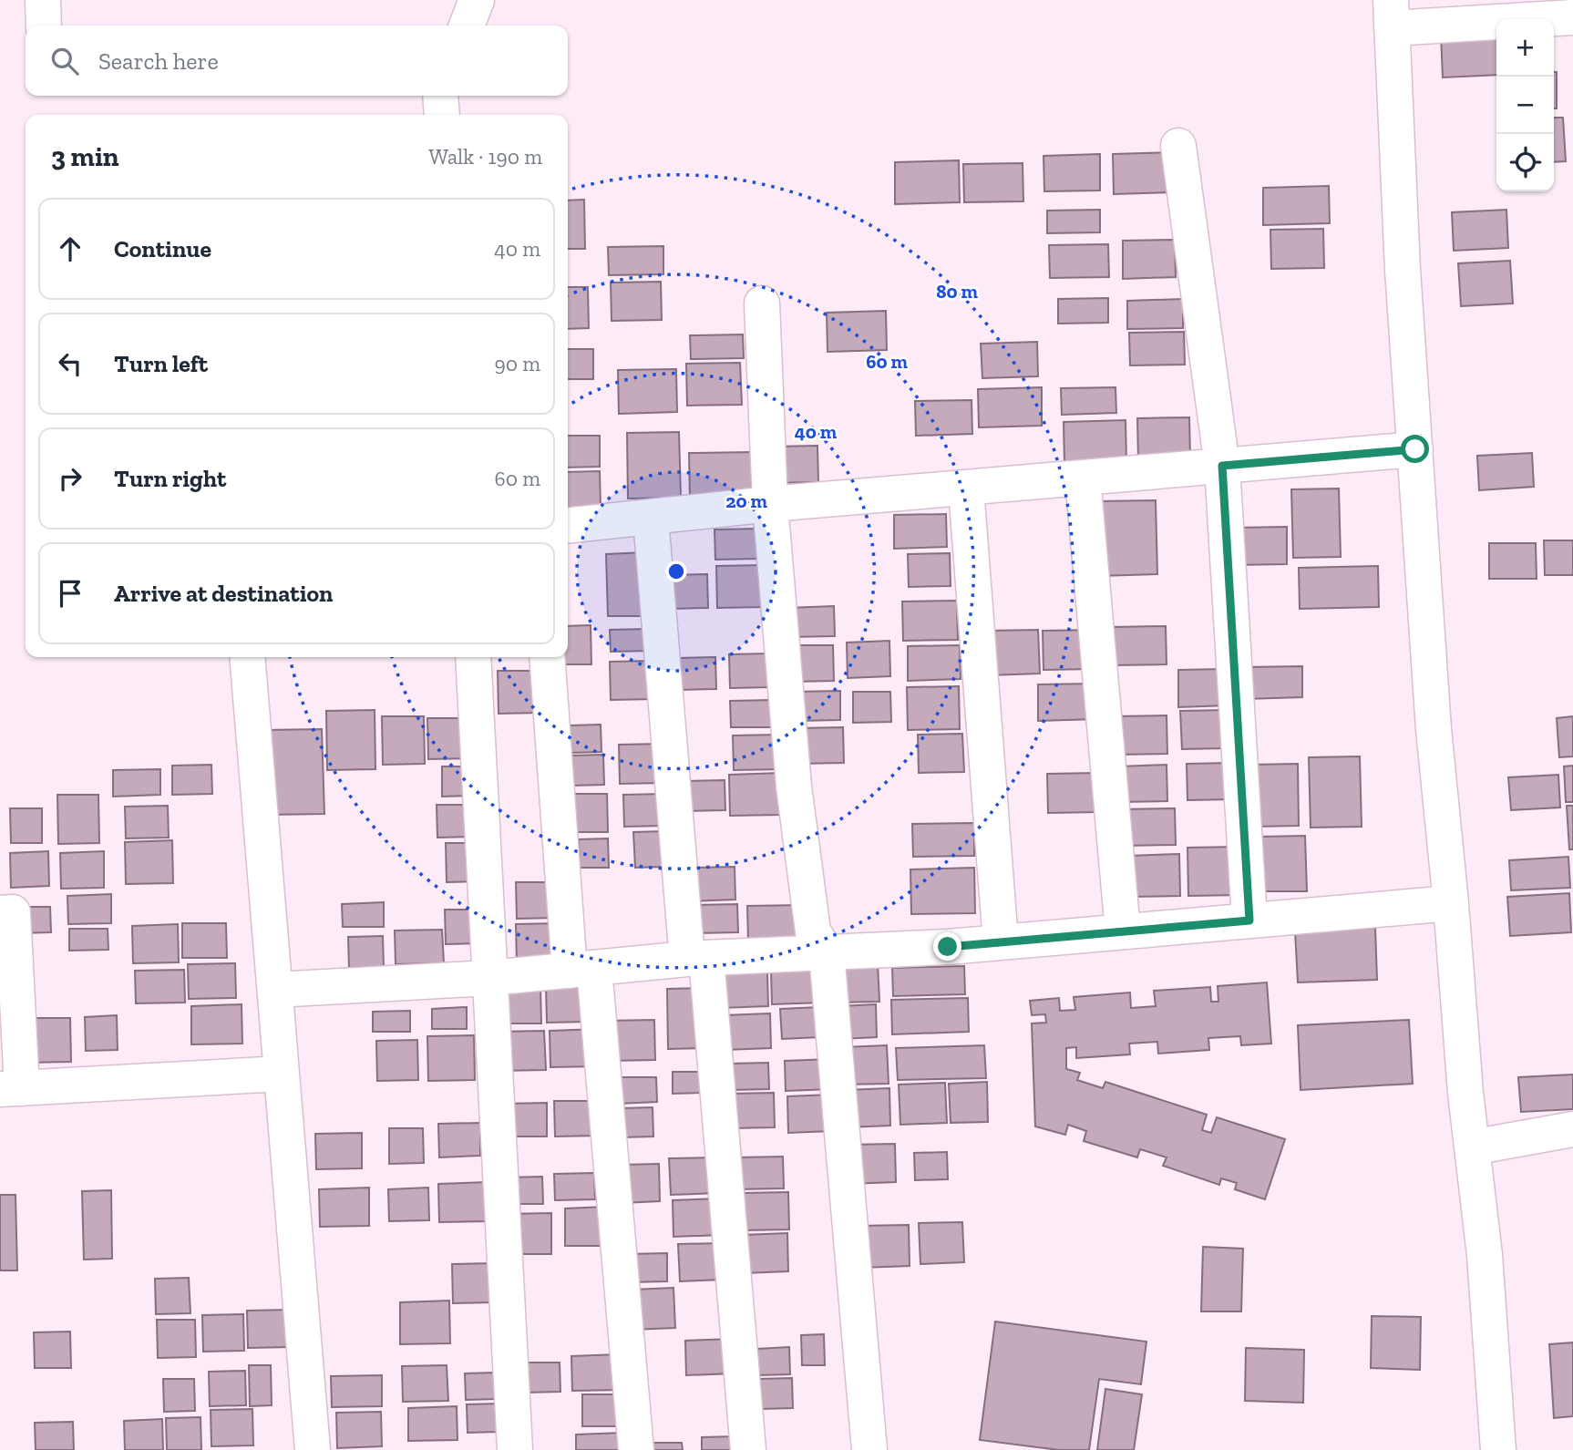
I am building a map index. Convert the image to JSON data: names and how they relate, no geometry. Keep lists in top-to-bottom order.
{
  "page": {
    "map_buttons": ["+", "−"],
    "search": "Search here",
    "heading": ["3 min", "Walk · 190 m"],
    "list": [
      ["Continue", "40 m"],
      ["Turn left", "90 m"],
      ["Turn right", "60 m"],
      "Arrive at destination"
    ]
  },
  "rings": [
    "80 m",
    "60 m",
    "40 m",
    "20 m"
  ]
}
